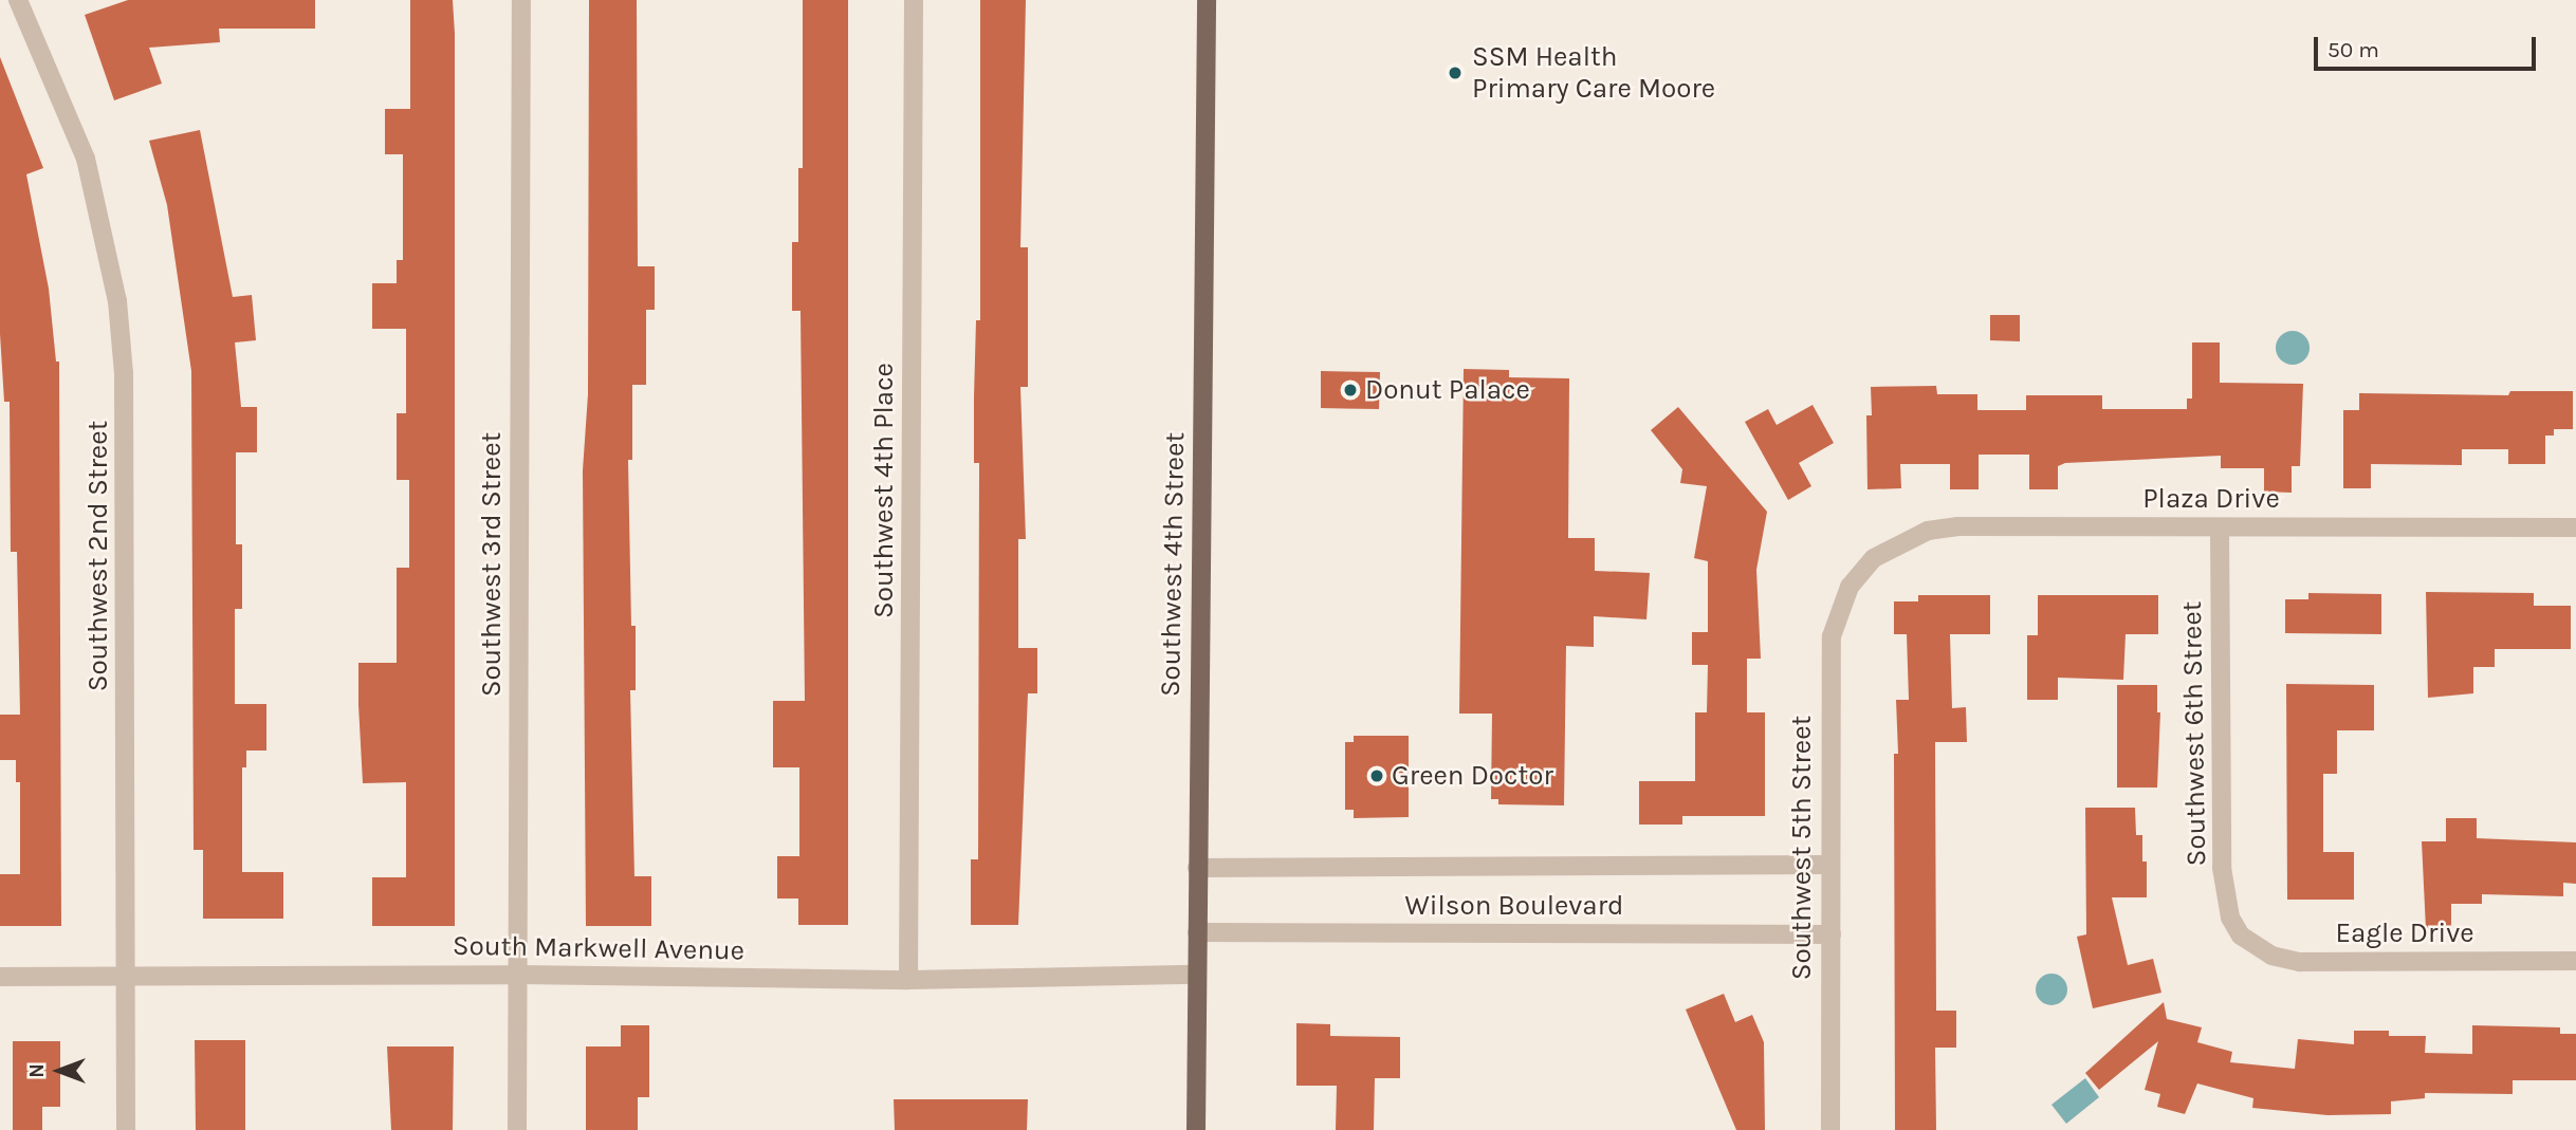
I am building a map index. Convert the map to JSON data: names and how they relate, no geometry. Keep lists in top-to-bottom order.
{
  "streets": {
    "main road": ["Southwest 4th Street"],
    "street": [
      "Southwest 4th Place",
      "Plaza Drive",
      "Southwest 2nd Street",
      "Southwest 3rd Street",
      "Southwest 6th Street",
      "Southwest 5th Street",
      "Wilson Boulevard",
      "Eagle Drive",
      "South Markwell Avenue"
    ]
  },
  "crossings": [
    ["Southwest 4th Place", "South Markwell Avenue"],
    ["Plaza Drive", "Southwest 6th Street"],
    ["Plaza Drive", "Southwest 5th Street"],
    ["Southwest 2nd Street", "South Markwell Avenue"],
    ["Southwest 3rd Street", "South Markwell Avenue"],
    ["Southwest 4th Street", "Wilson Boulevard"],
    ["Southwest 4th Street", "South Markwell Avenue"],
    ["Southwest 6th Street", "Eagle Drive"],
    ["Southwest 5th Street", "Wilson Boulevard"]
  ],
  "places": ["SSM Health Primary Care Moore", "Donut Palace", "Green Doctor"],
  "scale_bar": "50 m",
  "north": "left"
}
